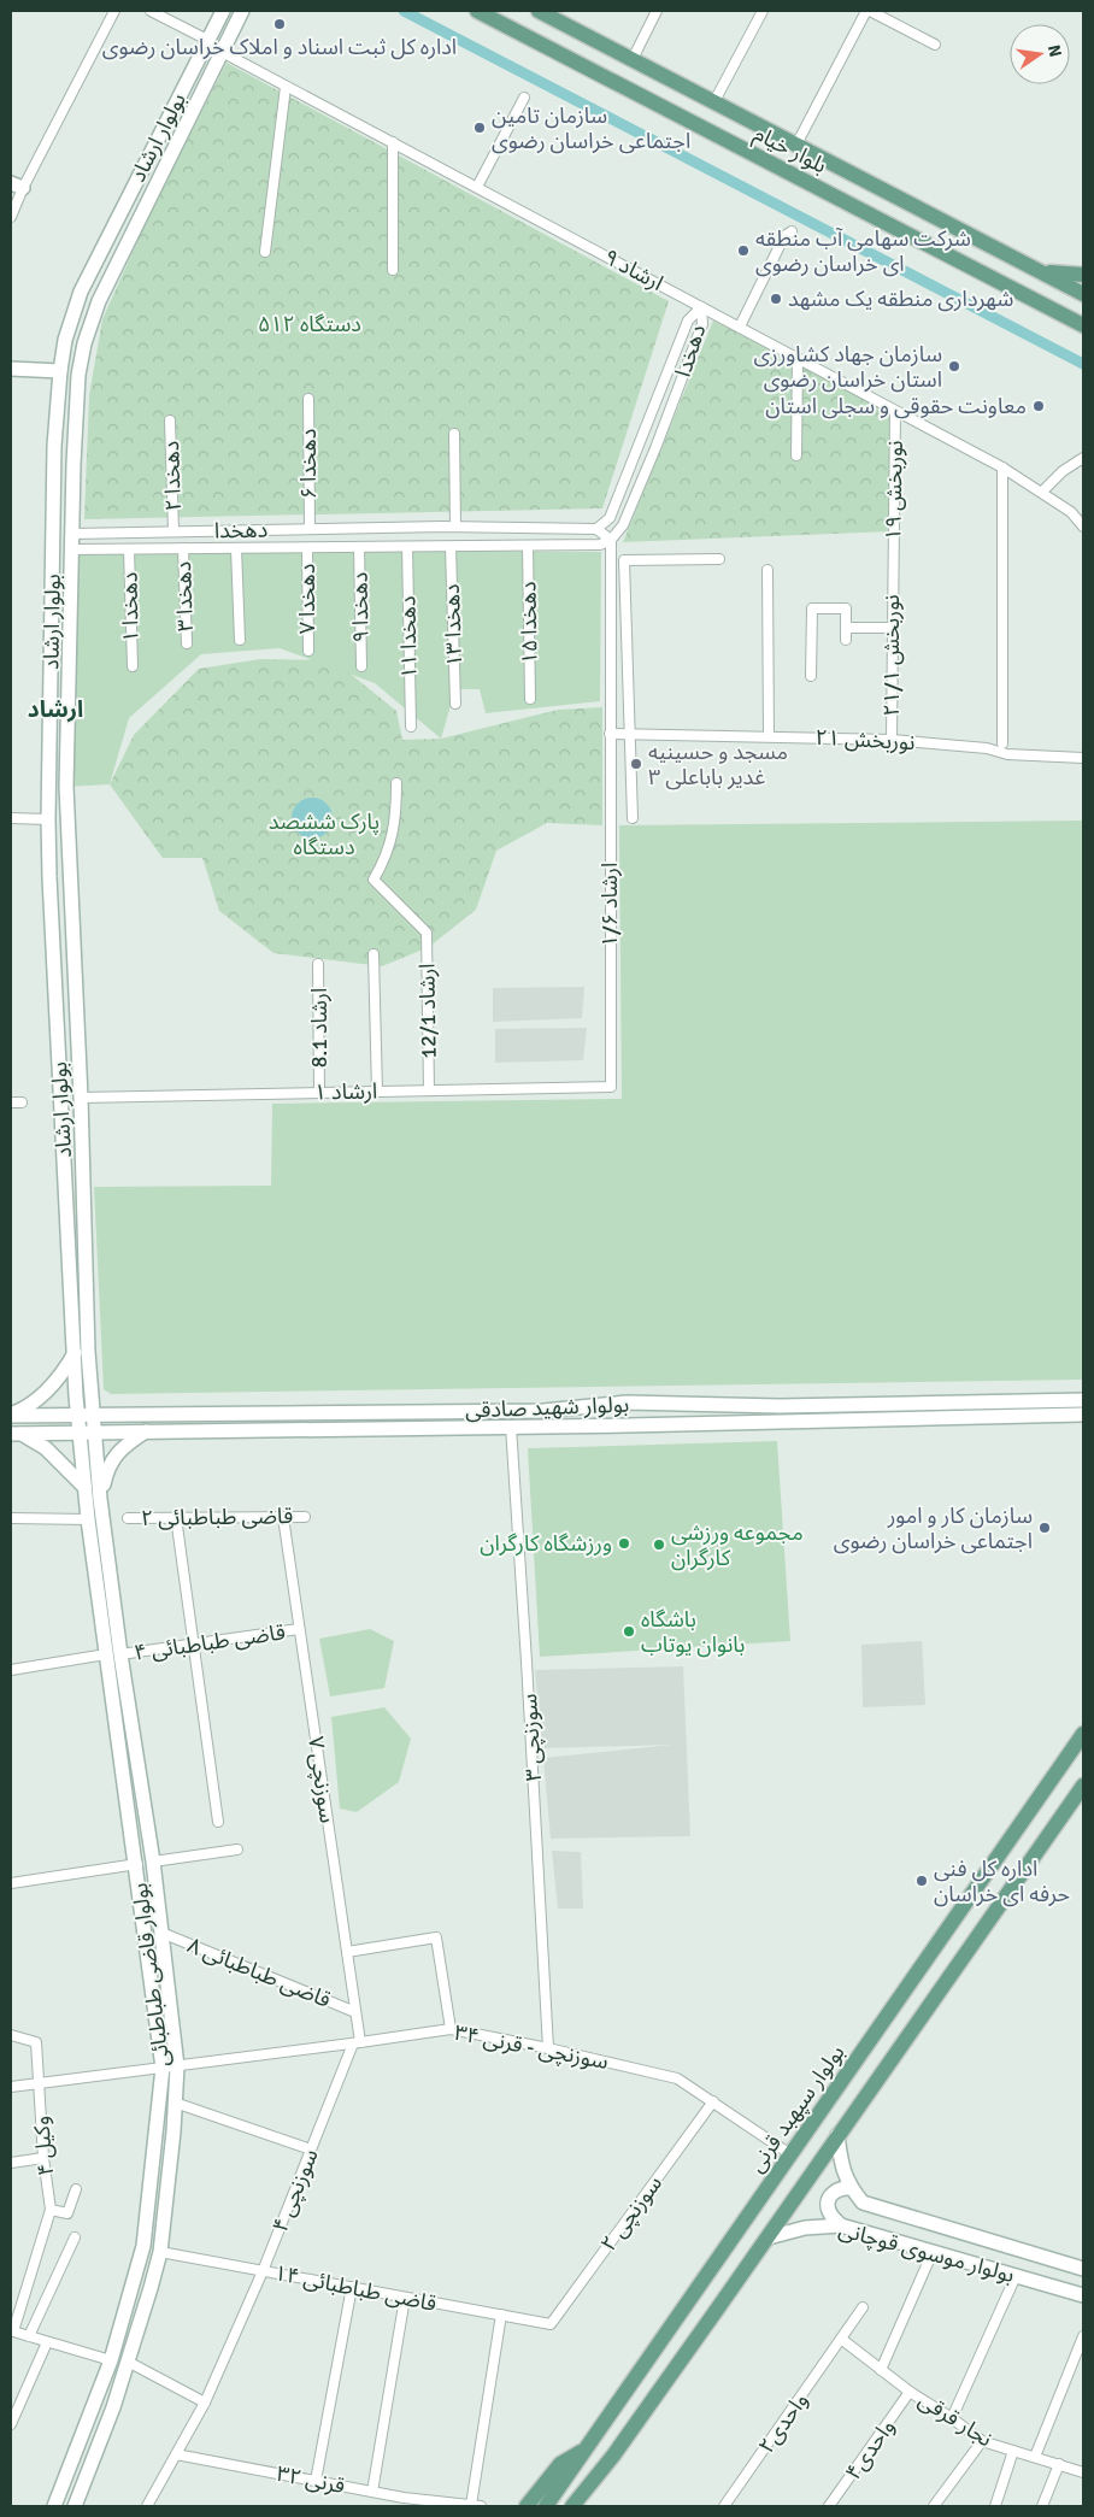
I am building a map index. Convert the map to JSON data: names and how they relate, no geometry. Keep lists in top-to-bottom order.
{
  "streets": {
    "main road": [
      "بولوار ارشاد",
      "بلوار خیام",
      "بولوار شهید صادقی",
      "بولوار قاضی طباطبائی",
      "بولوار سپهبد قرنی",
      "بولوار موسوی قوچانی"
    ],
    "street": [
      "ارشاد ۹",
      "دهخدا",
      "دهخدا ۶",
      "دهخدا ۲",
      "نوربخش ۱۹",
      "دهخدا ۳",
      "دهخدا ۷",
      "دهخدا ۱",
      "دهخدا ۹",
      "دهخدا ۱۵",
      "دهخدا ۱۳",
      "دهخدا ۱۱",
      "نوربخش ۲۱/۱",
      "نوربخش ۲۱",
      "ارشاد ۱/۶",
      "ارشاد 12/1",
      "ارشاد 8.1",
      "ارشاد ۱",
      "قاضی طباطبائی ۲",
      "قاضی طباطبائی ۴",
      "سوزنچی ۳",
      "سوزنچی ۷",
      "قاضی طباطبائی ۸",
      "سوزنچی - قرنی ۳۴",
      "وکيل ۴",
      "سوزنچی ۴",
      "سوزنچی ۲",
      "قاضی طباطبائی ۱۴",
      "نجار قرقی",
      "واحدی۲",
      "واحدی۴",
      "قرنی ۳۲"
    ]
  },
  "crossings": [
    ["بولوار ارشاد", "ارشاد ۹"],
    ["بولوار ارشاد", "دهخدا"],
    ["بولوار ارشاد", "ارشاد ۱"],
    ["بولوار ارشاد", "بولوار شهید صادقی"],
    ["بولوار ارشاد", "بولوار قاضی طباطبائی"],
    ["ارشاد ۹", "دهخدا"],
    ["ارشاد ۹", "نوربخش ۱۹"],
    ["دهخدا", "دهخدا ۶"],
    ["دهخدا", "دهخدا ۲"],
    ["دهخدا", "دهخدا ۳"],
    ["دهخدا", "دهخدا ۷"],
    ["دهخدا", "دهخدا ۱"],
    ["دهخدا", "دهخدا ۹"],
    ["دهخدا", "دهخدا ۱۵"],
    ["دهخدا", "دهخدا ۱۳"],
    ["دهخدا", "دهخدا ۱۱"],
    ["دهخدا", "ارشاد ۱/۶"],
    ["نوربخش ۱۹", "نوربخش ۲۱/۱"],
    ["نوربخش ۲۱/۱", "نوربخش ۲۱"],
    ["نوربخش ۲۱", "ارشاد ۱/۶"],
    ["ارشاد ۱/۶", "ارشاد ۱"],
    ["ارشاد 12/1", "ارشاد ۱"],
    ["ارشاد 8.1", "ارشاد ۱"],
    ["بولوار شهید صادقی", "سوزنچی ۳"],
    ["بولوار شهید صادقی", "بولوار قاضی طباطبائی"],
    ["قاضی طباطبائی ۲", "سوزنچی ۷"],
    ["قاضی طباطبائی ۴", "سوزنچی ۷"],
    ["قاضی طباطبائی ۴", "بولوار قاضی طباطبائی"],
    ["سوزنچی ۳", "سوزنچی - قرنی ۳۴"],
    ["سوزنچی ۷", "قاضی طباطبائی ۸"],
    ["سوزنچی ۷", "سوزنچی - قرنی ۳۴"],
    ["سوزنچی ۷", "سوزنچی ۴"],
    ["قاضی طباطبائی ۸", "بولوار قاضی طباطبائی"],
    ["بولوار قاضی طباطبائی", "سوزنچی - قرنی ۳۴"],
    ["بولوار قاضی طباطبائی", "قاضی طباطبائی ۱۴"],
    ["سوزنچی - قرنی ۳۴", "بولوار سپهبد قرنی"],
    ["سوزنچی - قرنی ۳۴", "وکيل ۴"],
    ["سوزنچی - قرنی ۳۴", "سوزنچی ۴"],
    ["سوزنچی - قرنی ۳۴", "سوزنچی ۲"],
    ["سوزنچی ۴", "قاضی طباطبائی ۱۴"],
    ["سوزنچی ۴", "قرنی ۳۲"],
    ["سوزنچی ۲", "قاضی طباطبائی ۱۴"],
    ["نجار قرقی", "واحدی۲"],
    ["نجار قرقی", "واحدی۴"]
  ],
  "districts": ["ارشاد"],
  "parks": ["۵۱۲ دستگاه", "پارک‌ ششصد دستگاه"],
  "places": [
    "اداره کل ثبت اسناد و املاک خراسان رضوی",
    "سازمان تامین اجتماعی خراسان رضوی",
    "شرکت سهامی آب منطقه ای خراسان رضوی",
    "شهرداری منطقه یک مشهد",
    "سازمان جهاد کشاورزی استان خراسان رضوی",
    "معاونت حقوقی و سجلی استان",
    "مسجد و حسینیه غدیر باباعلی ۳",
    "سازمان کار و امور اجتماعی خراسان رضوی",
    "ورزشگاه کارگران",
    "مجموعه ورزشی کارگران",
    "باشگاه بانوان یوتاب",
    "اداره کل فنی حرفه ای خراسان"
  ],
  "north": "right"
}
